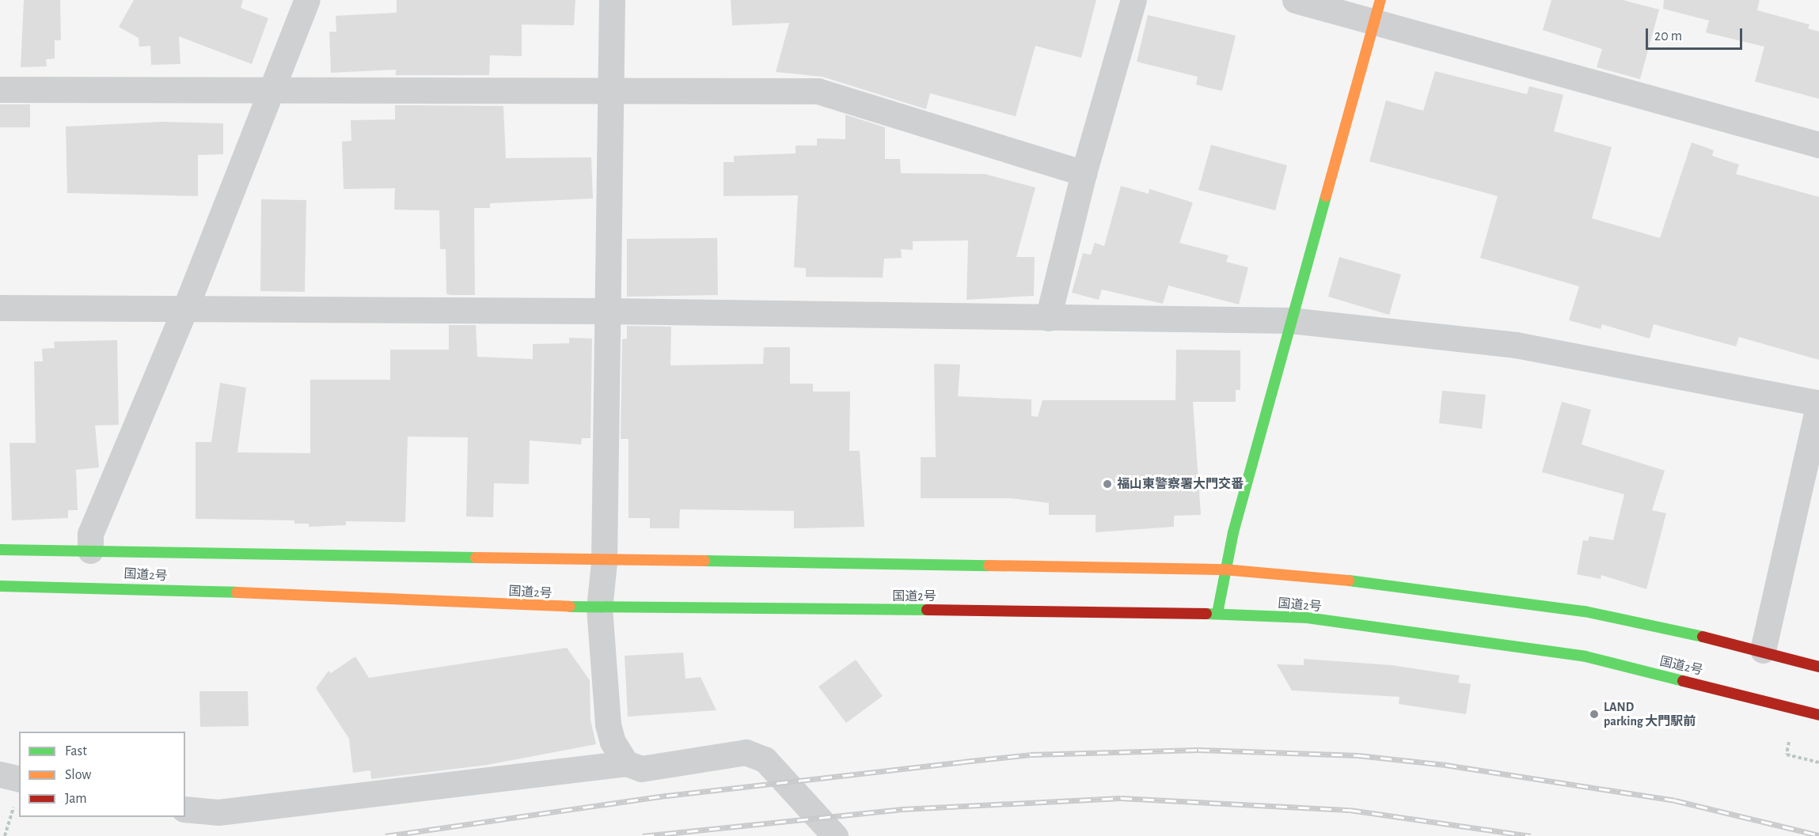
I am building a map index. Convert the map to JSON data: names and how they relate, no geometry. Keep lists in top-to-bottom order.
{
  "streets": {
    "main road": ["国道2号"]
  },
  "places": ["福山東警察署大門交番", "LAND parking 大門駅前"],
  "legend": ["Fast", "Slow", "Jam"],
  "scale_bar": "20 m"
}
